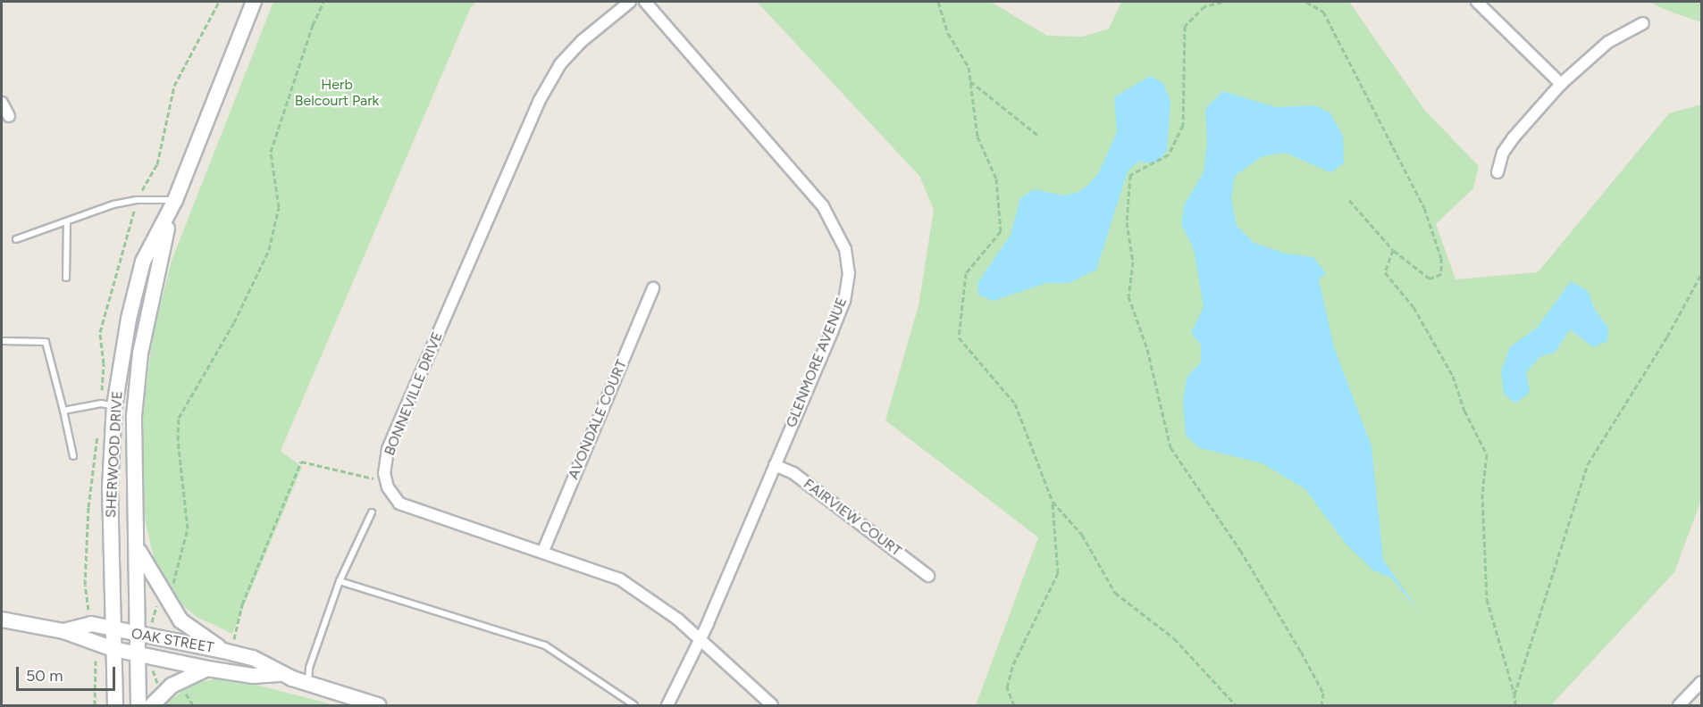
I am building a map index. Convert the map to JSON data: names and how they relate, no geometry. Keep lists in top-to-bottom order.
{
  "streets": {
    "main road": ["SHERWOOD DRIVE", "OAK STREET"],
    "street": [
      "GLENMORE AVENUE",
      "BONNEVILLE DRIVE",
      "AVONDALE COURT",
      "FAIRVIEW COURT"
    ]
  },
  "crossings": [
    ["GLENMORE AVENUE", "BONNEVILLE DRIVE"],
    ["GLENMORE AVENUE", "FAIRVIEW COURT"],
    ["BONNEVILLE DRIVE", "AVONDALE COURT"],
    ["SHERWOOD DRIVE", "OAK STREET"]
  ],
  "parks": ["Herb Belcourt Park"],
  "scale_bar": "50 m"
}
